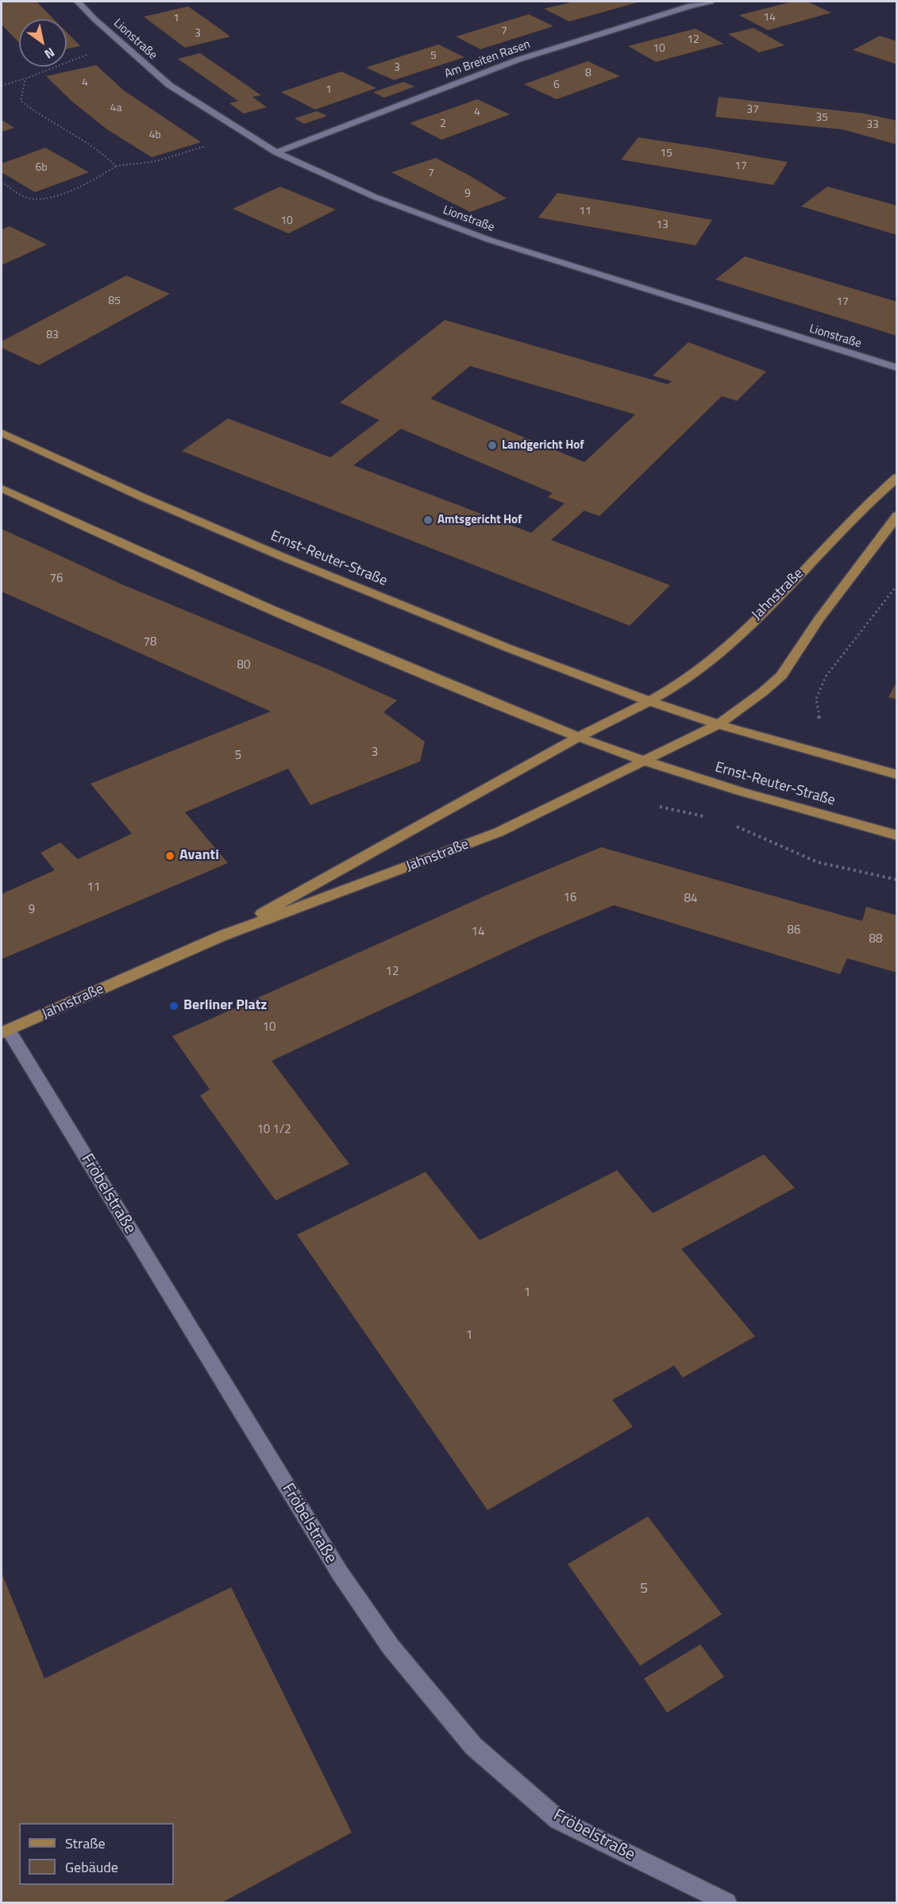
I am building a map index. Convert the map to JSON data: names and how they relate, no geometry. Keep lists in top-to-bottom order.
{
  "streets": {
    "main road": ["Ernst-Reuter-Straße", "Jahnstraße"],
    "street": ["Lionstraße", "Am Breiten Rasen", "Fröbelstraße"]
  },
  "crossings": [
    ["Lionstraße", "Am Breiten Rasen"],
    ["Ernst-Reuter-Straße", "Jahnstraße"],
    ["Jahnstraße", "Fröbelstraße"]
  ],
  "places": [
    "Landgericht Hof",
    "Amtsgericht Hof",
    "Avanti",
    "Berliner Platz"
  ],
  "house_numbers": [
    "14",
    "1",
    "7",
    "3",
    "12",
    "10",
    "5",
    "3",
    "8",
    "4",
    "6",
    "1",
    "4a",
    "37",
    "4",
    "35",
    "2",
    "33",
    "4b",
    "15",
    "17",
    "6b",
    "7",
    "9",
    "11",
    "10",
    "13",
    "85",
    "17",
    "83",
    "76",
    "78",
    "80",
    "3",
    "5",
    "11",
    "16",
    "84",
    "9",
    "86",
    "14",
    "88",
    "12",
    "10",
    "10 1/2",
    "1",
    "1",
    "5"
  ],
  "legend": ["Straße", "Gebäude"],
  "north": "bottom right"
}
